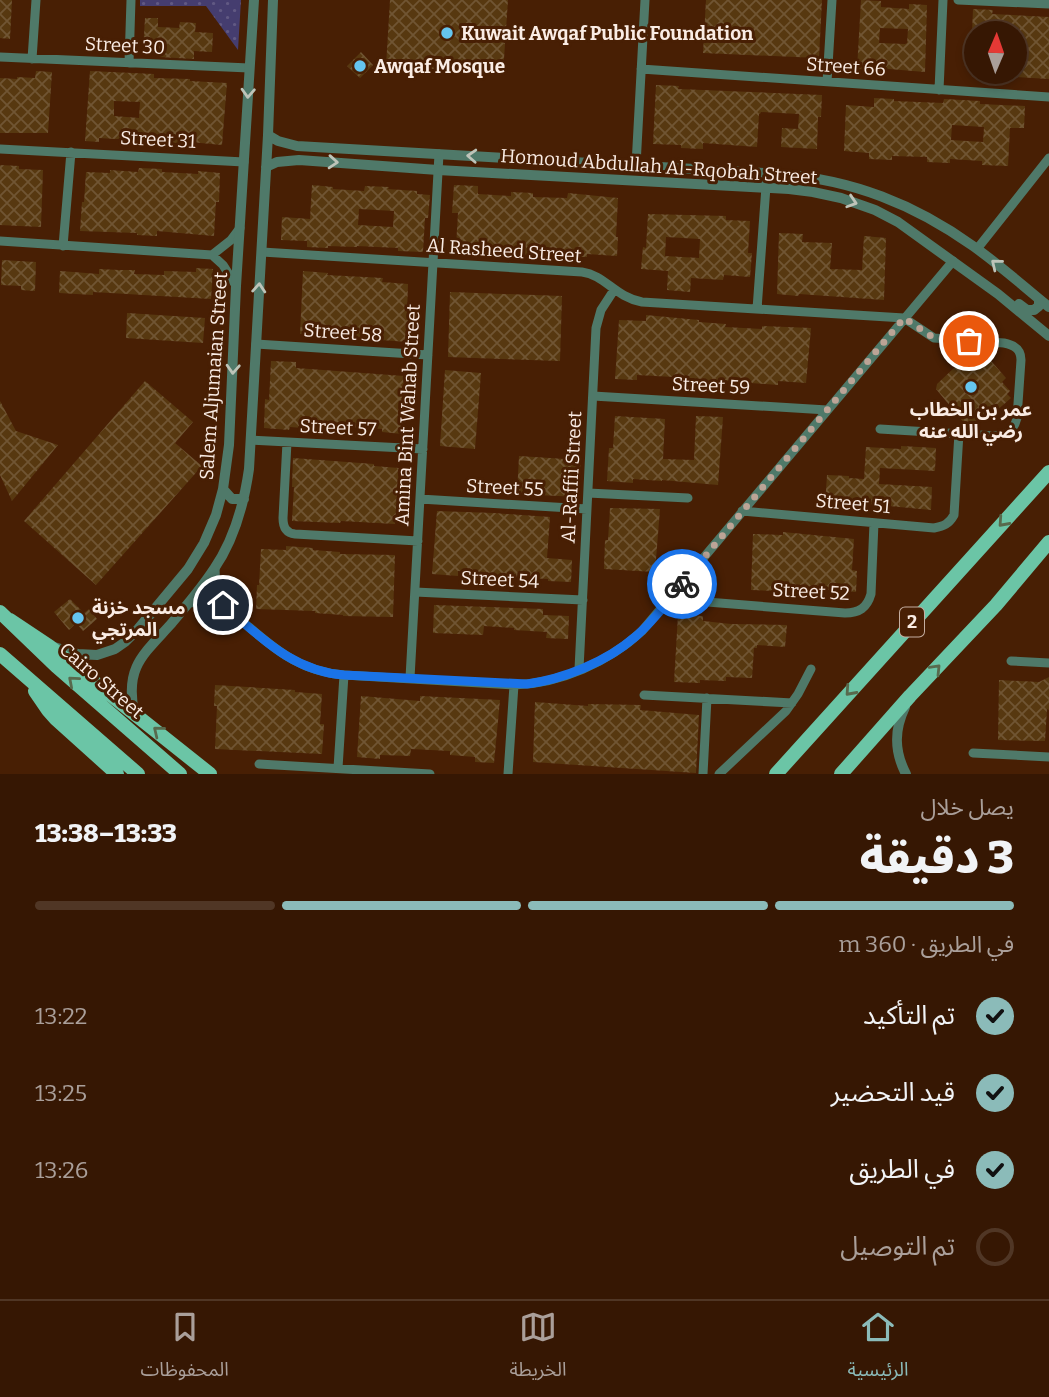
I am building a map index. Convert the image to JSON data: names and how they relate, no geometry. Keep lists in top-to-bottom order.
{
  "streets": {
    "main road": ["2", "Cairo Street"],
    "street": [
      "Street 30",
      "Street 66",
      "Street 31",
      "Homoud Abdullah Al-Rqobah Street",
      "Al Rasheed Street",
      "Street 58",
      "Salem Aljumaian Street",
      "Street 59",
      "Amina Bint Wahab Street",
      "Street 57",
      "Al-Raffii Street",
      "Street 55",
      "Street 51",
      "Street 54",
      "Street 52"
    ]
  },
  "crossings": [
    ["Street 30", "Salem Aljumaian Street"],
    ["Street 31", "Salem Aljumaian Street"],
    ["Homoud Abdullah Al-Rqobah Street", "Salem Aljumaian Street"],
    ["Homoud Abdullah Al-Rqobah Street", "Amina Bint Wahab Street"],
    ["Al Rasheed Street", "Salem Aljumaian Street"],
    ["Al Rasheed Street", "Amina Bint Wahab Street"],
    ["Al Rasheed Street", "Al-Raffii Street"],
    ["Street 58", "Salem Aljumaian Street"],
    ["Street 58", "Amina Bint Wahab Street"],
    ["Salem Aljumaian Street", "Street 57"],
    ["Street 59", "Al-Raffii Street"],
    ["Amina Bint Wahab Street", "Street 57"],
    ["Amina Bint Wahab Street", "Street 55"],
    ["Amina Bint Wahab Street", "Street 54"],
    ["Al-Raffii Street", "Street 55"],
    ["Al-Raffii Street", "Street 54"],
    ["Street 51", "Street 52"]
  ],
  "places": [
    "Kuwait Awqaf Public Foundation",
    "Awqaf Mosque",
    "عمر بن الخطاب رضي الله عنه",
    "مسجد خزنة المرتجي"
  ],
  "north": "top",
  "page": {
    "heading": ["3 دقيقة", "يصل خلال", "13:33–13:38"],
    "bar": "في الطريق · 360 m",
    "list": [
      ["تم التأكيد", "13:22"],
      ["قيد التحضير", "13:25"],
      ["في الطريق", "13:26"],
      "تم التوصيل"
    ],
    "tabs": ["الرئيسية", "الخريطة", "المحفوظات"]
  }
}
